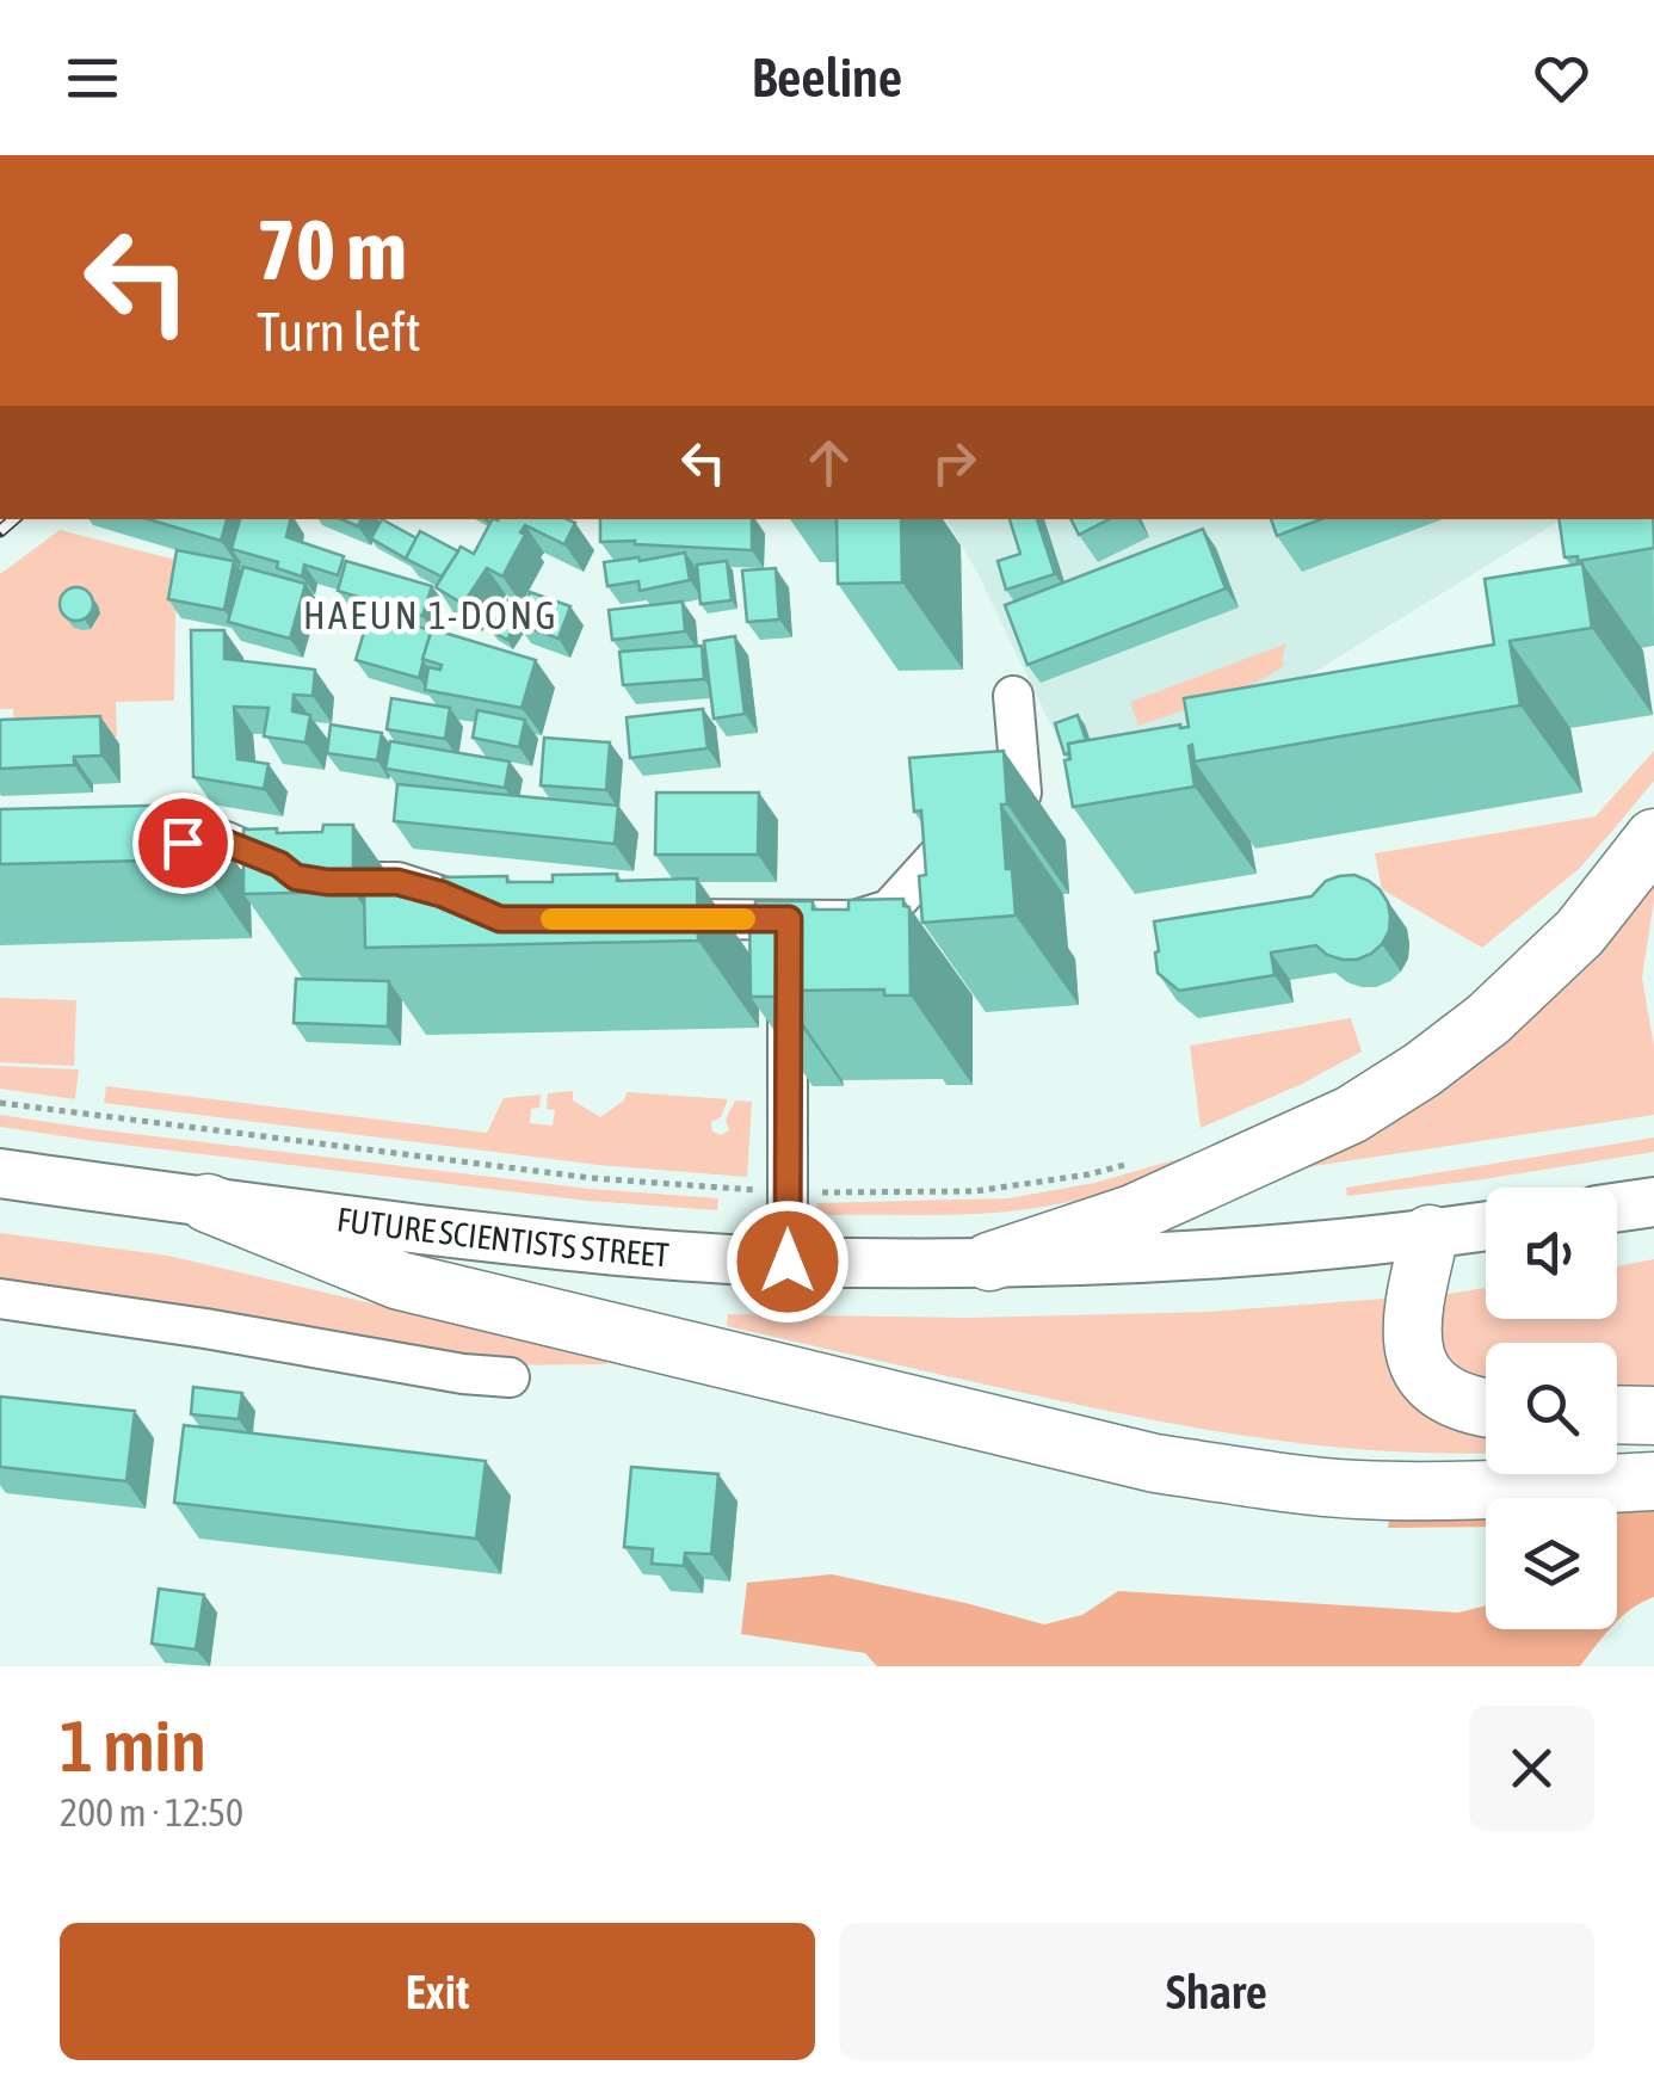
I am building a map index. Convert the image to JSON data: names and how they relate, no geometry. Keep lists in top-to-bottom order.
{
  "streets": {
    "main road": ["FUTURE SCIENTISTS STREET"]
  },
  "districts": ["HAEUN 1-DONG"],
  "page": {
    "header": "Beeline",
    "turn": ["70 m", "Turn left"],
    "heading": ["1 min", "200 m · 12:50"],
    "buttons": ["Exit", "Share"]
  }
}
